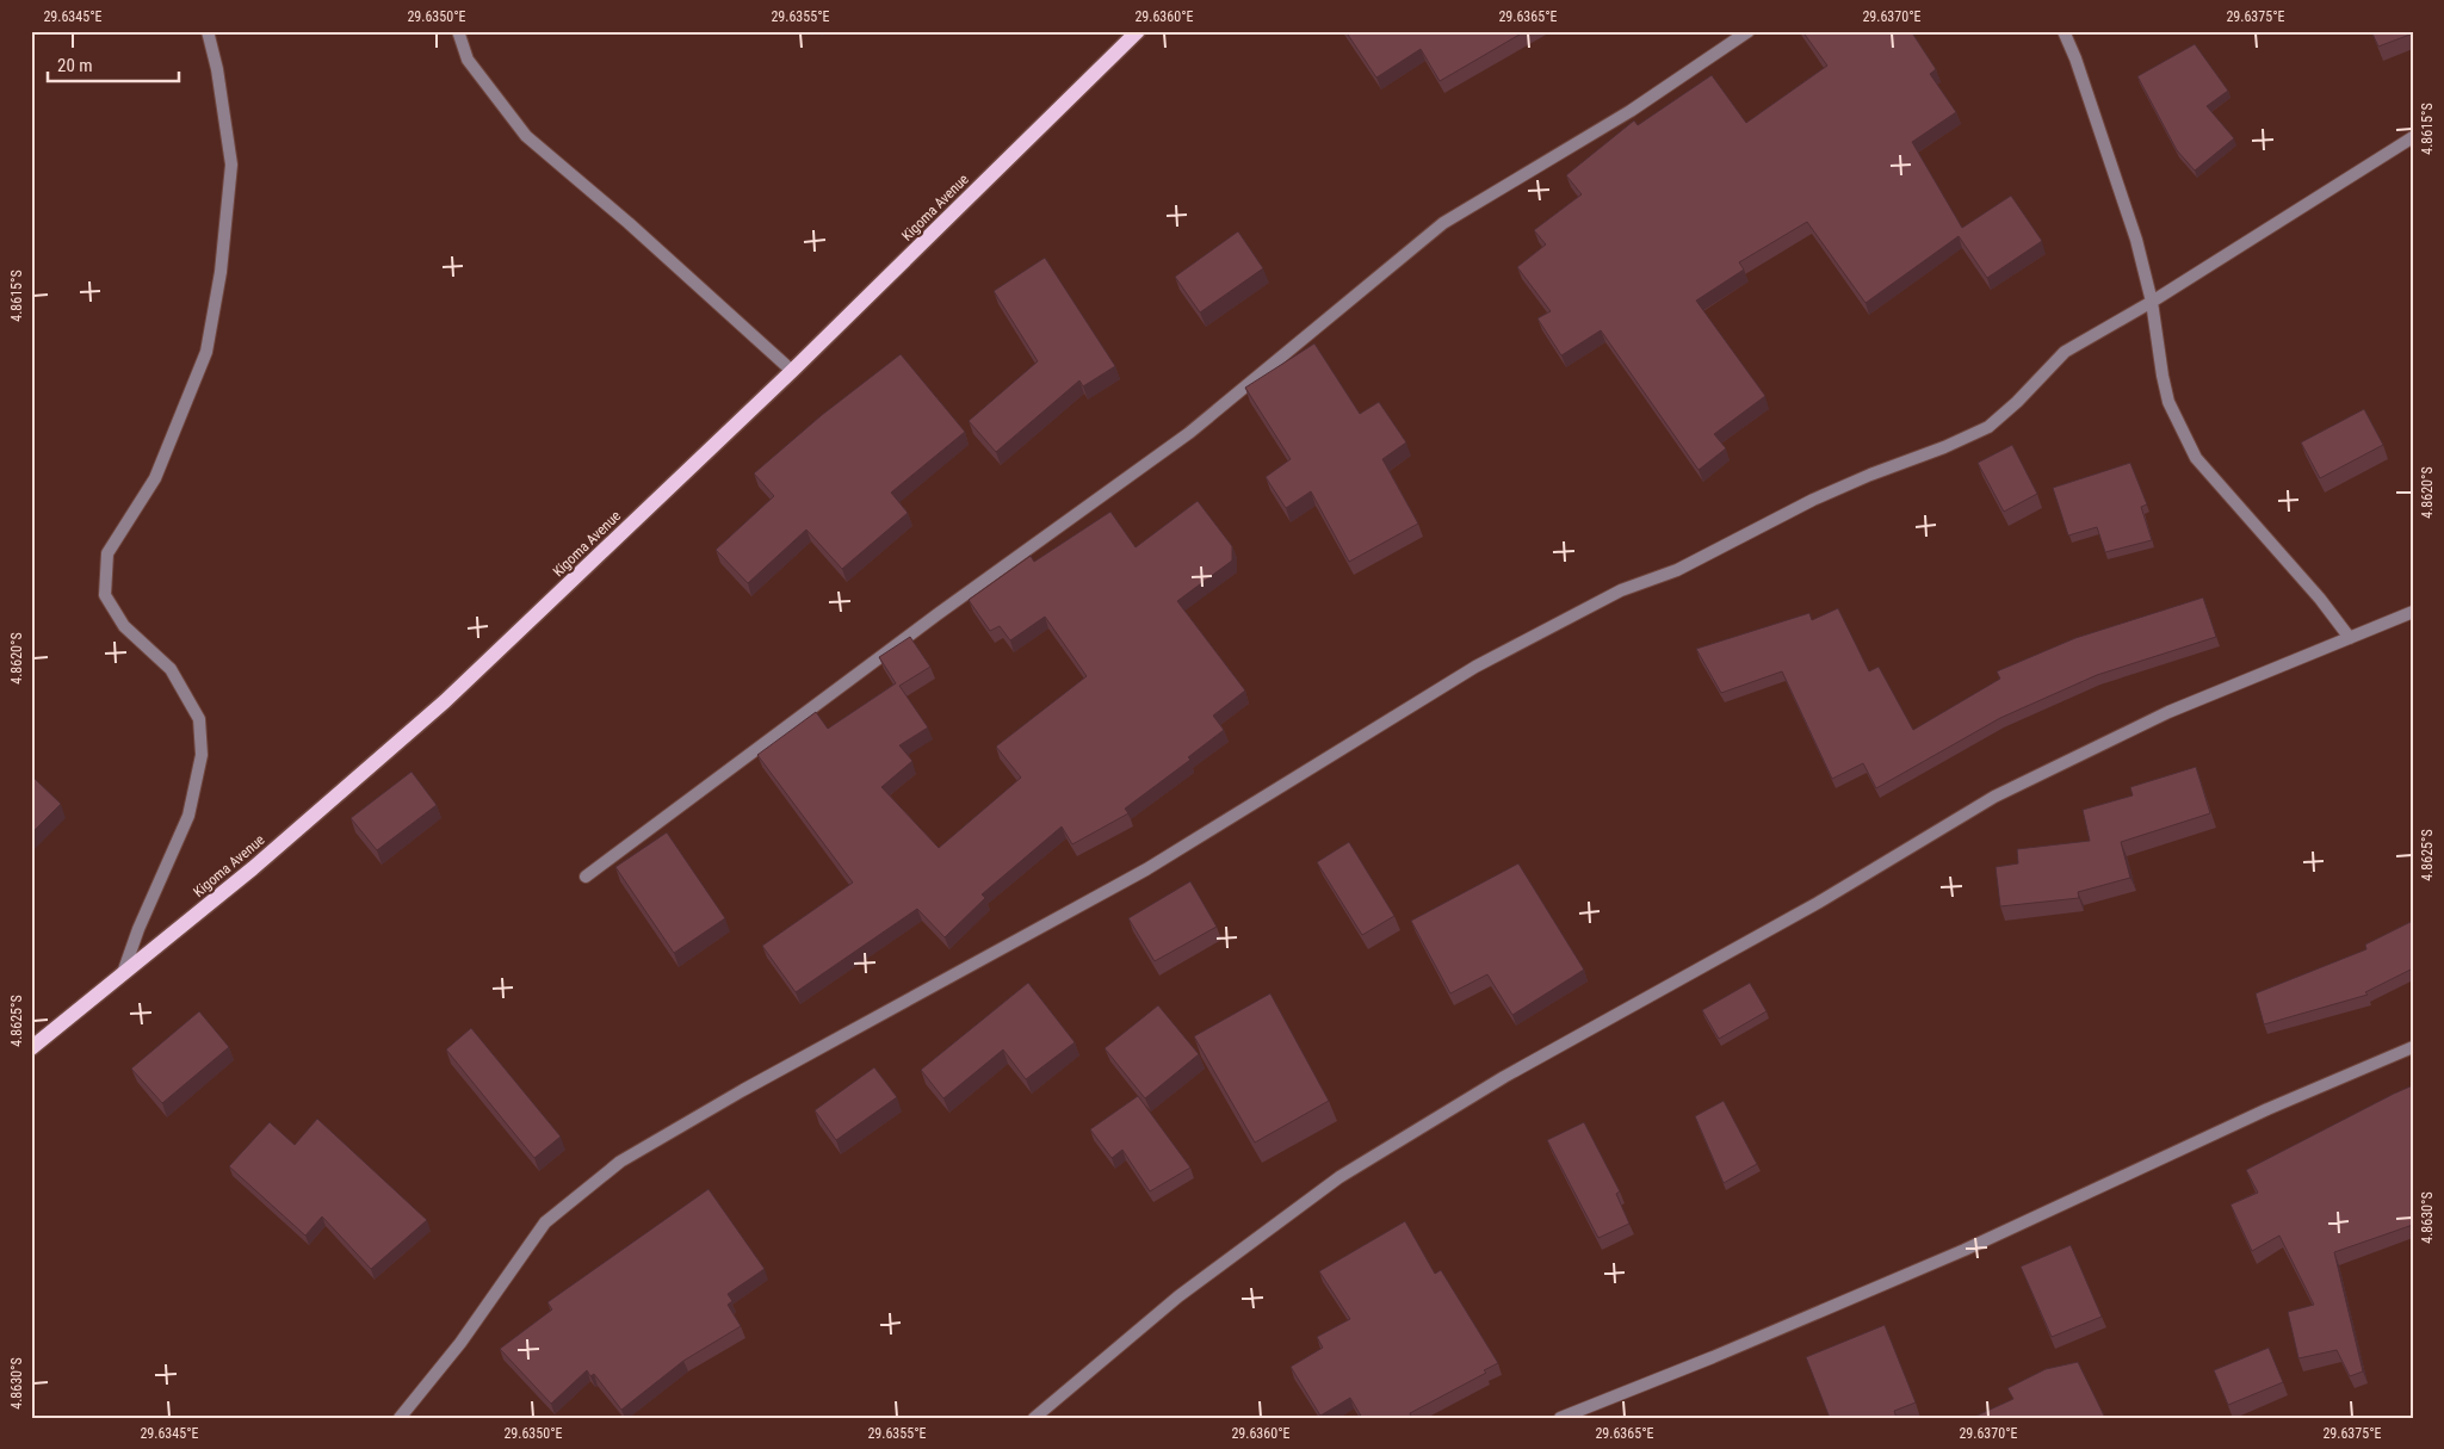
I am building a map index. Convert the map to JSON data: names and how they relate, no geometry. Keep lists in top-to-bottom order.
{
  "streets": {
    "main road": ["Kigoma Avenue"]
  },
  "scale_bar": "20 m",
  "coordinates": [
    "29.6345°E",
    "29.6350°E",
    "29.6355°E",
    "29.6360°E",
    "29.6365°E",
    "29.6370°E",
    "29.6375°E",
    "4.8615°S",
    "4.8620°S",
    "4.8625°S",
    "4.8630°S"
  ]
}
